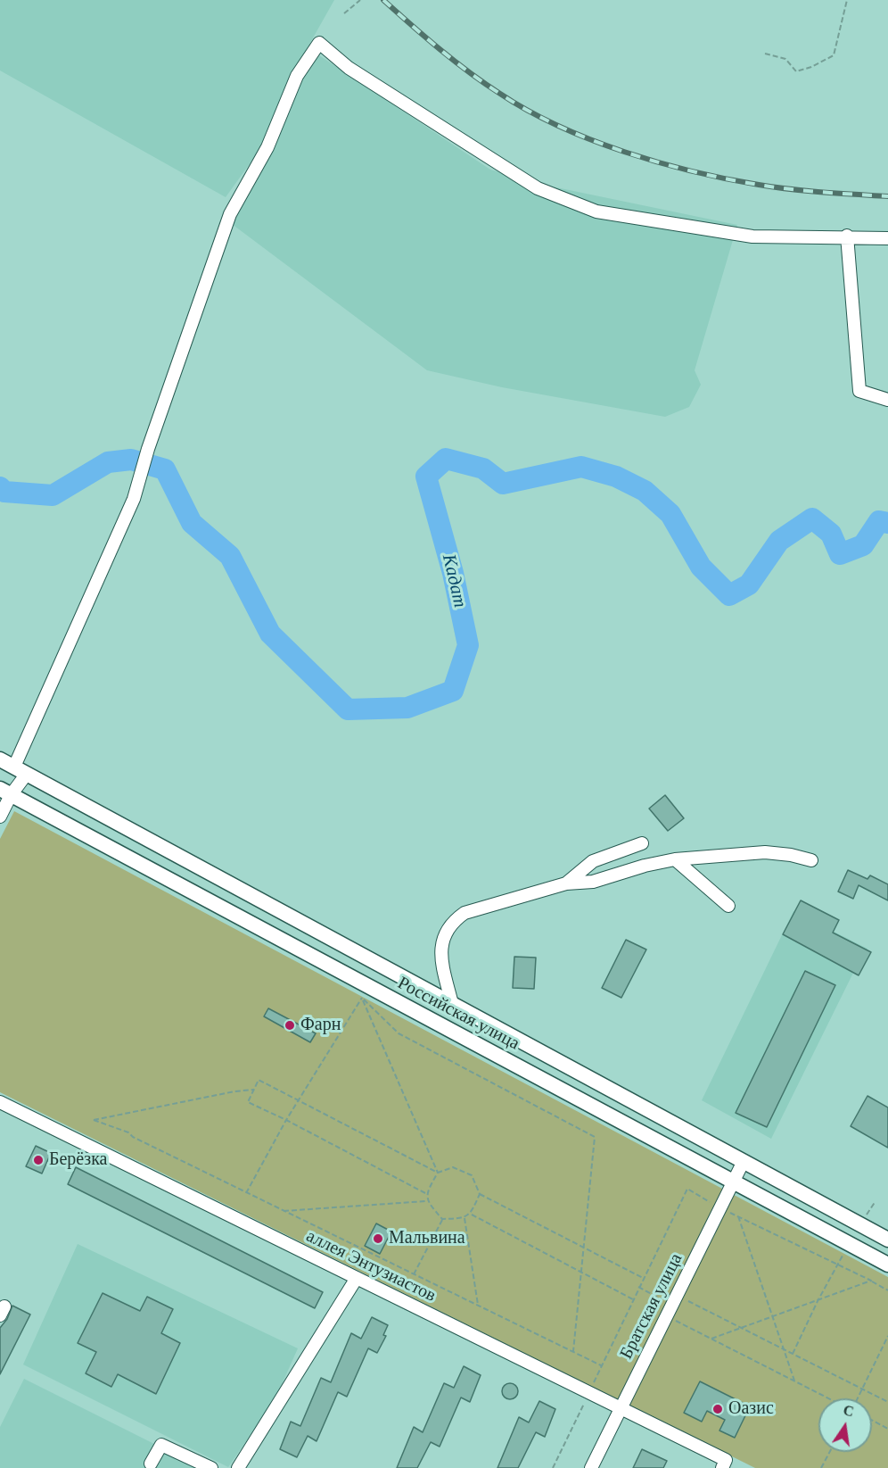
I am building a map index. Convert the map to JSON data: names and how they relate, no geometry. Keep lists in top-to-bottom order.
{
  "streets": {
    "main road": ["Российская улица"],
    "street": ["аллея Энтузиастов", "Братская улица"]
  },
  "crossings": [
    ["Российская улица", "Братская улица"],
    ["аллея Энтузиастов", "Братская улица"]
  ],
  "water": ["Кадат"],
  "places": [
    "Фарн",
    "Берёзка",
    "Мальвина",
    "Оазис"
  ],
  "north": "top"
}
